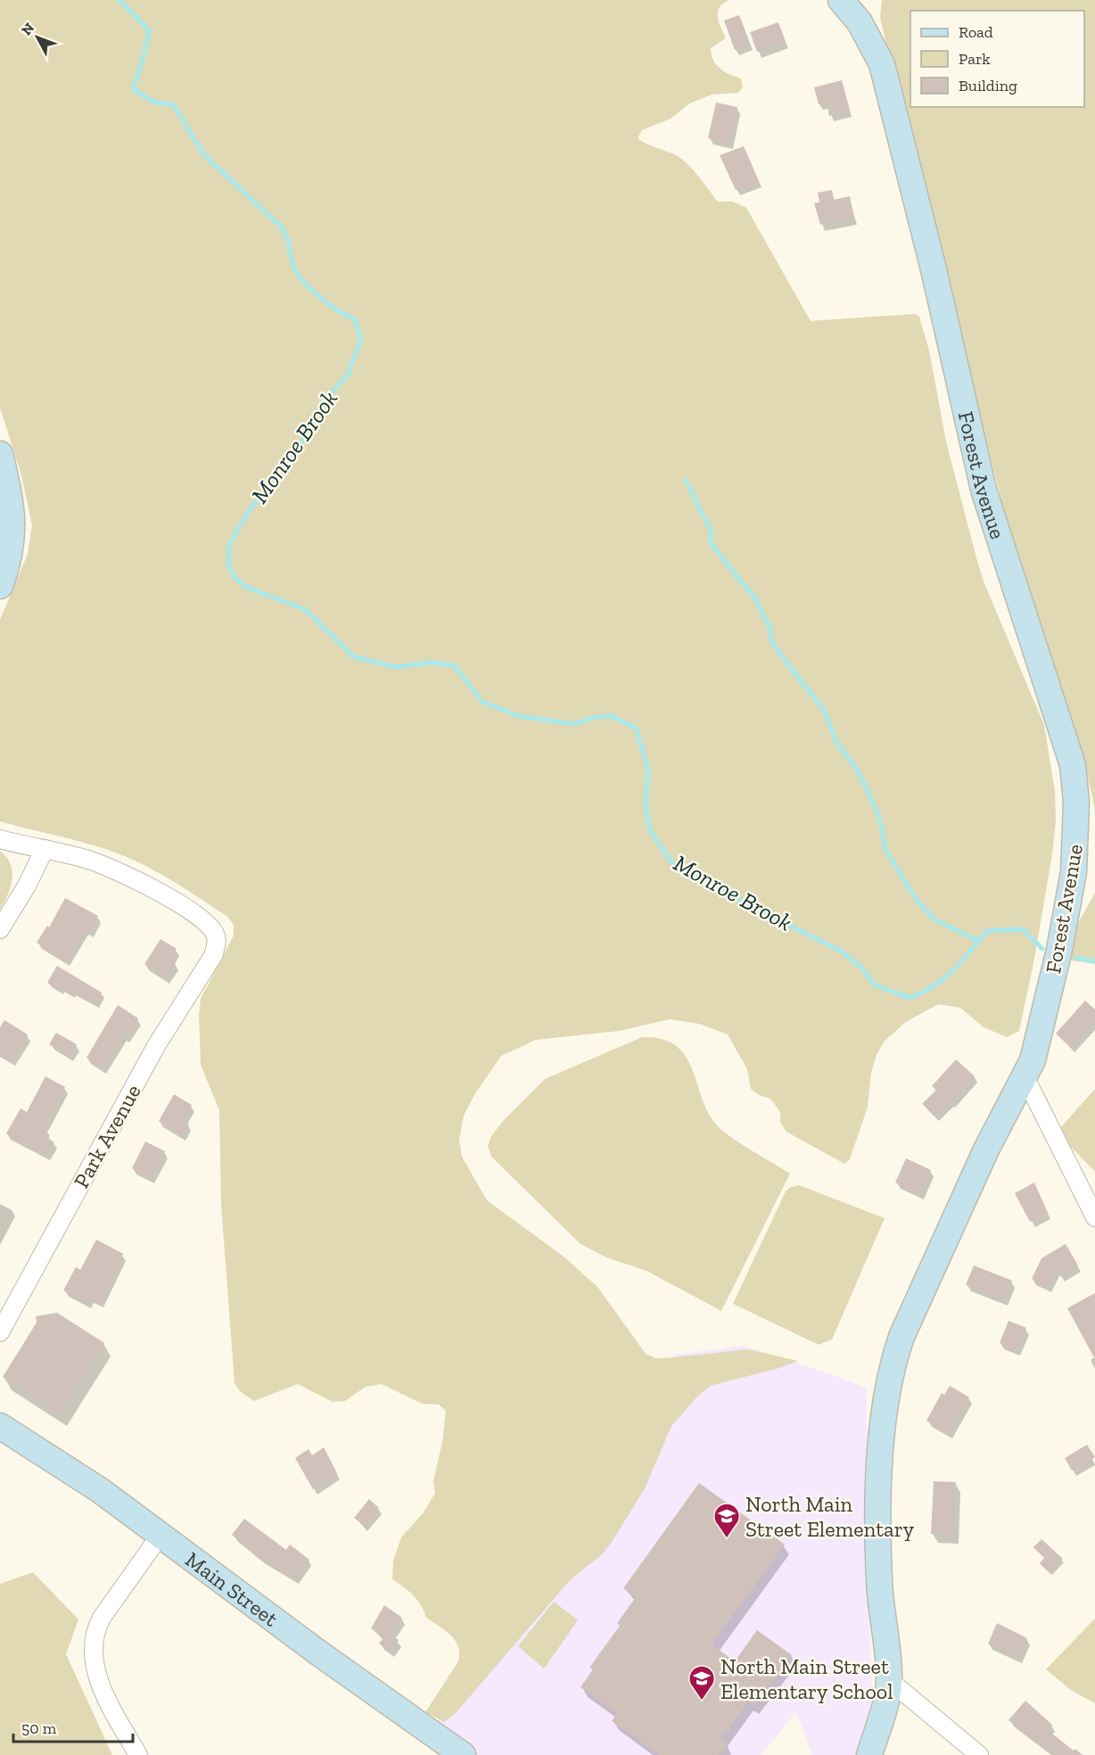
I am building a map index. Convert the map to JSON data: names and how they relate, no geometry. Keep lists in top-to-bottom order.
{
  "streets": {
    "street": ["Forest Avenue", "Park Avenue", "Main Street"]
  },
  "water": ["Monroe Brook"],
  "places": {
    "school or university": ["North Main Street Elementary", "North Main Street Elementary School"]
  },
  "legend": ["Road", "Park", "Building"],
  "scale_bar": "50 m",
  "north": "top left"
}
